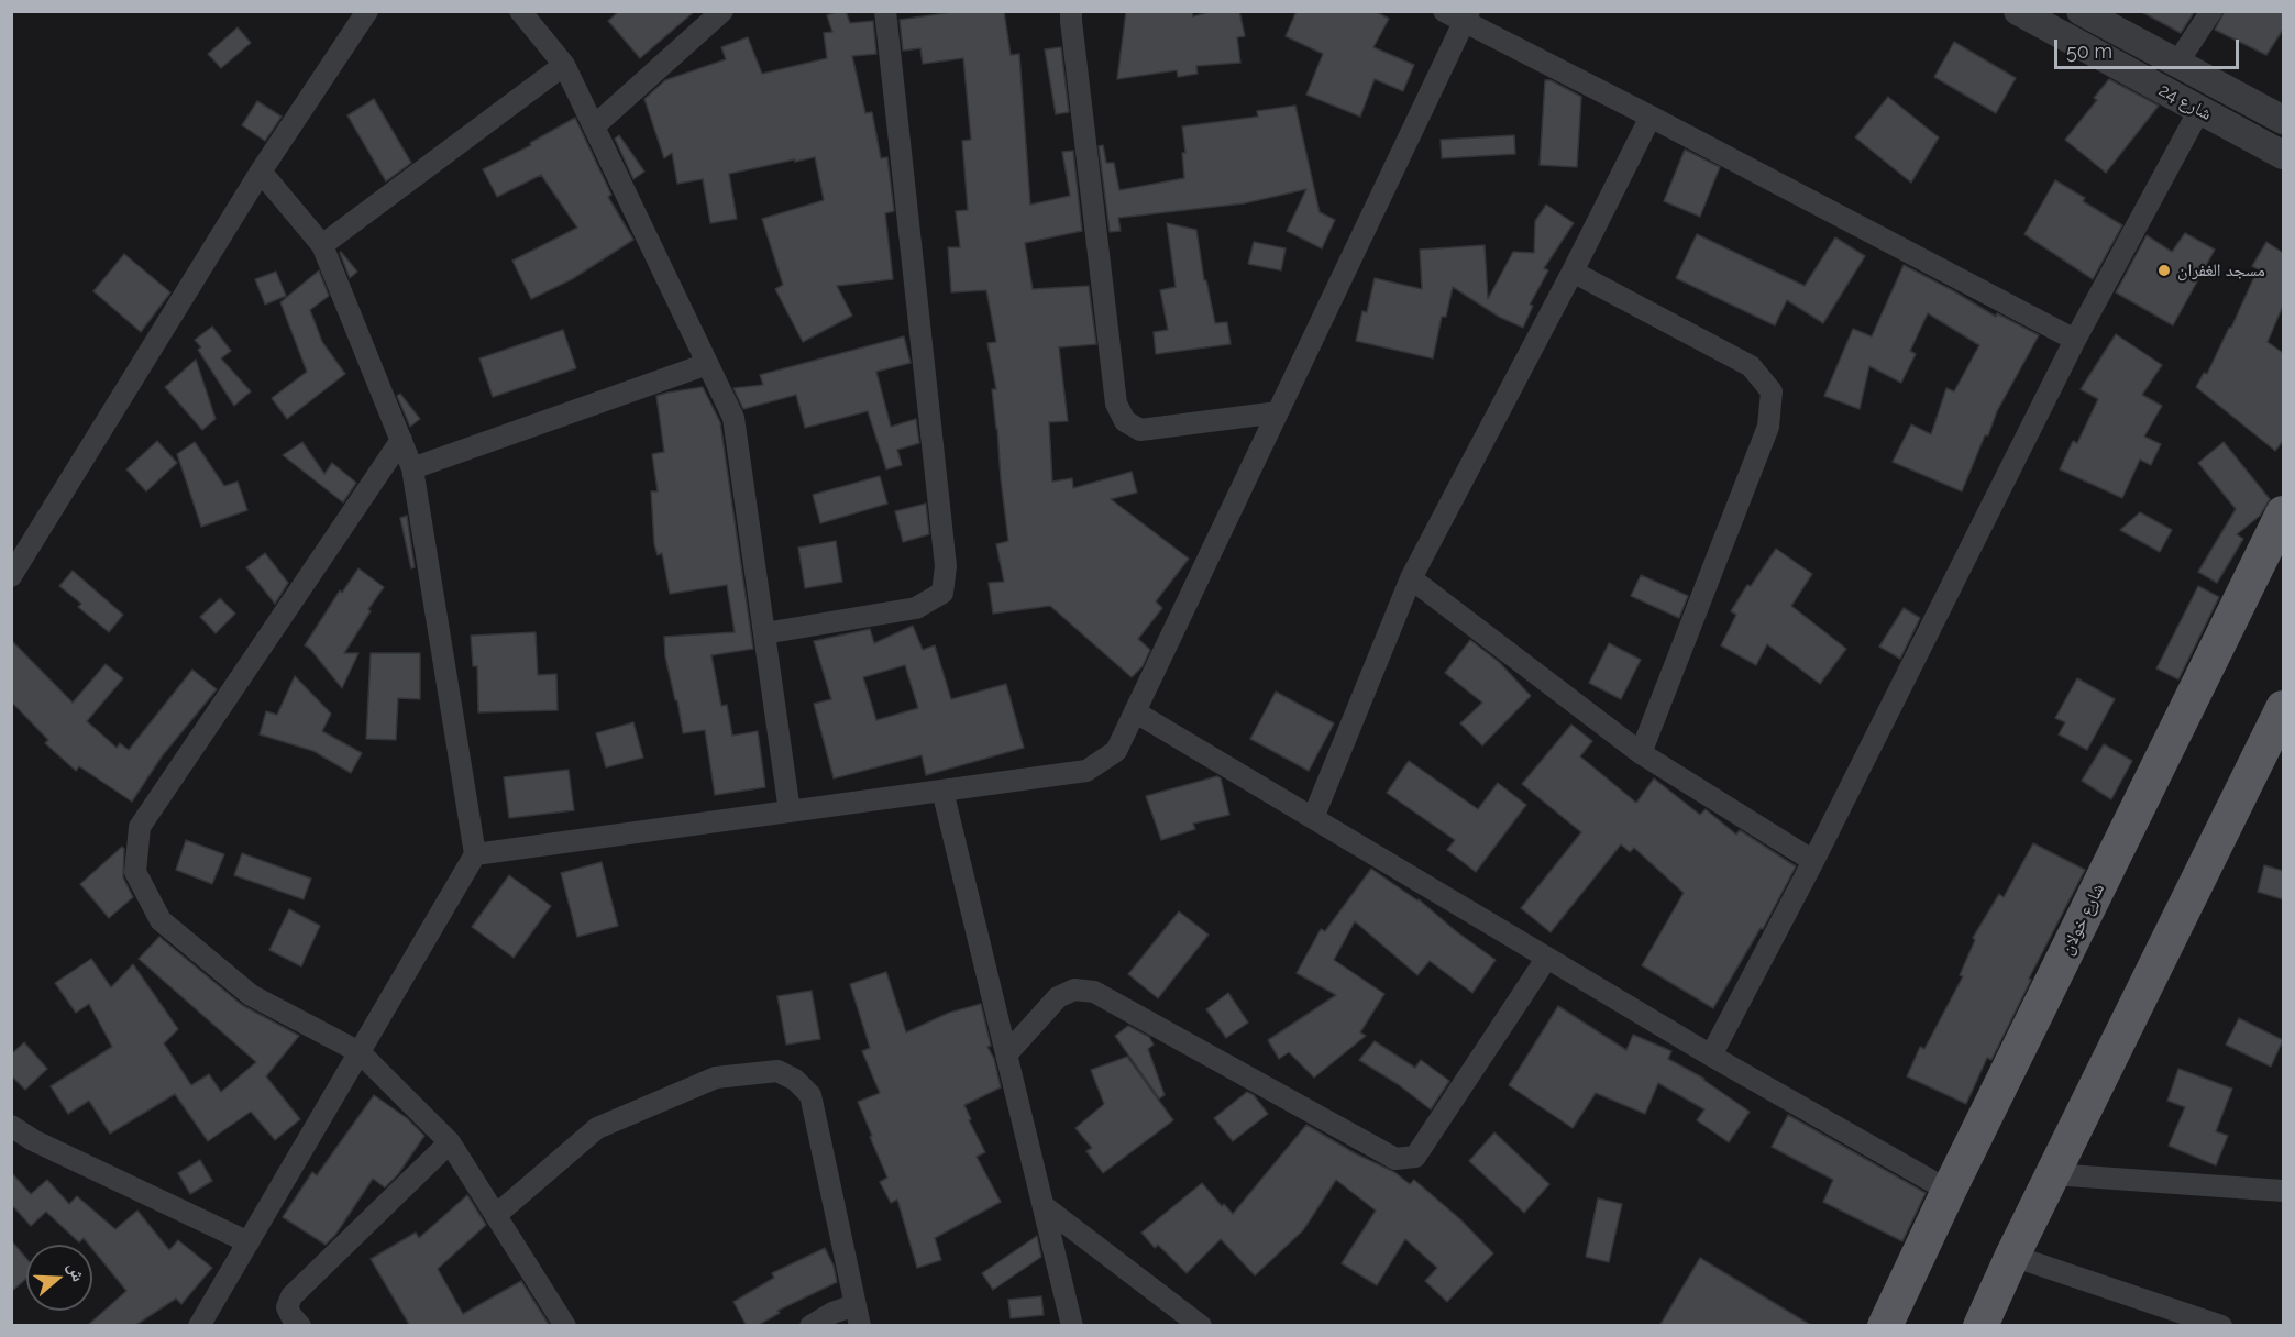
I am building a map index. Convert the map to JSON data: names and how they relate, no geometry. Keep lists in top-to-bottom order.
{
  "streets": {
    "main road": ["شارع خولان"],
    "street": ["شارع 24"]
  },
  "places": ["مسجد الغفران"],
  "scale_bar": "50 m",
  "north": "right"
}
